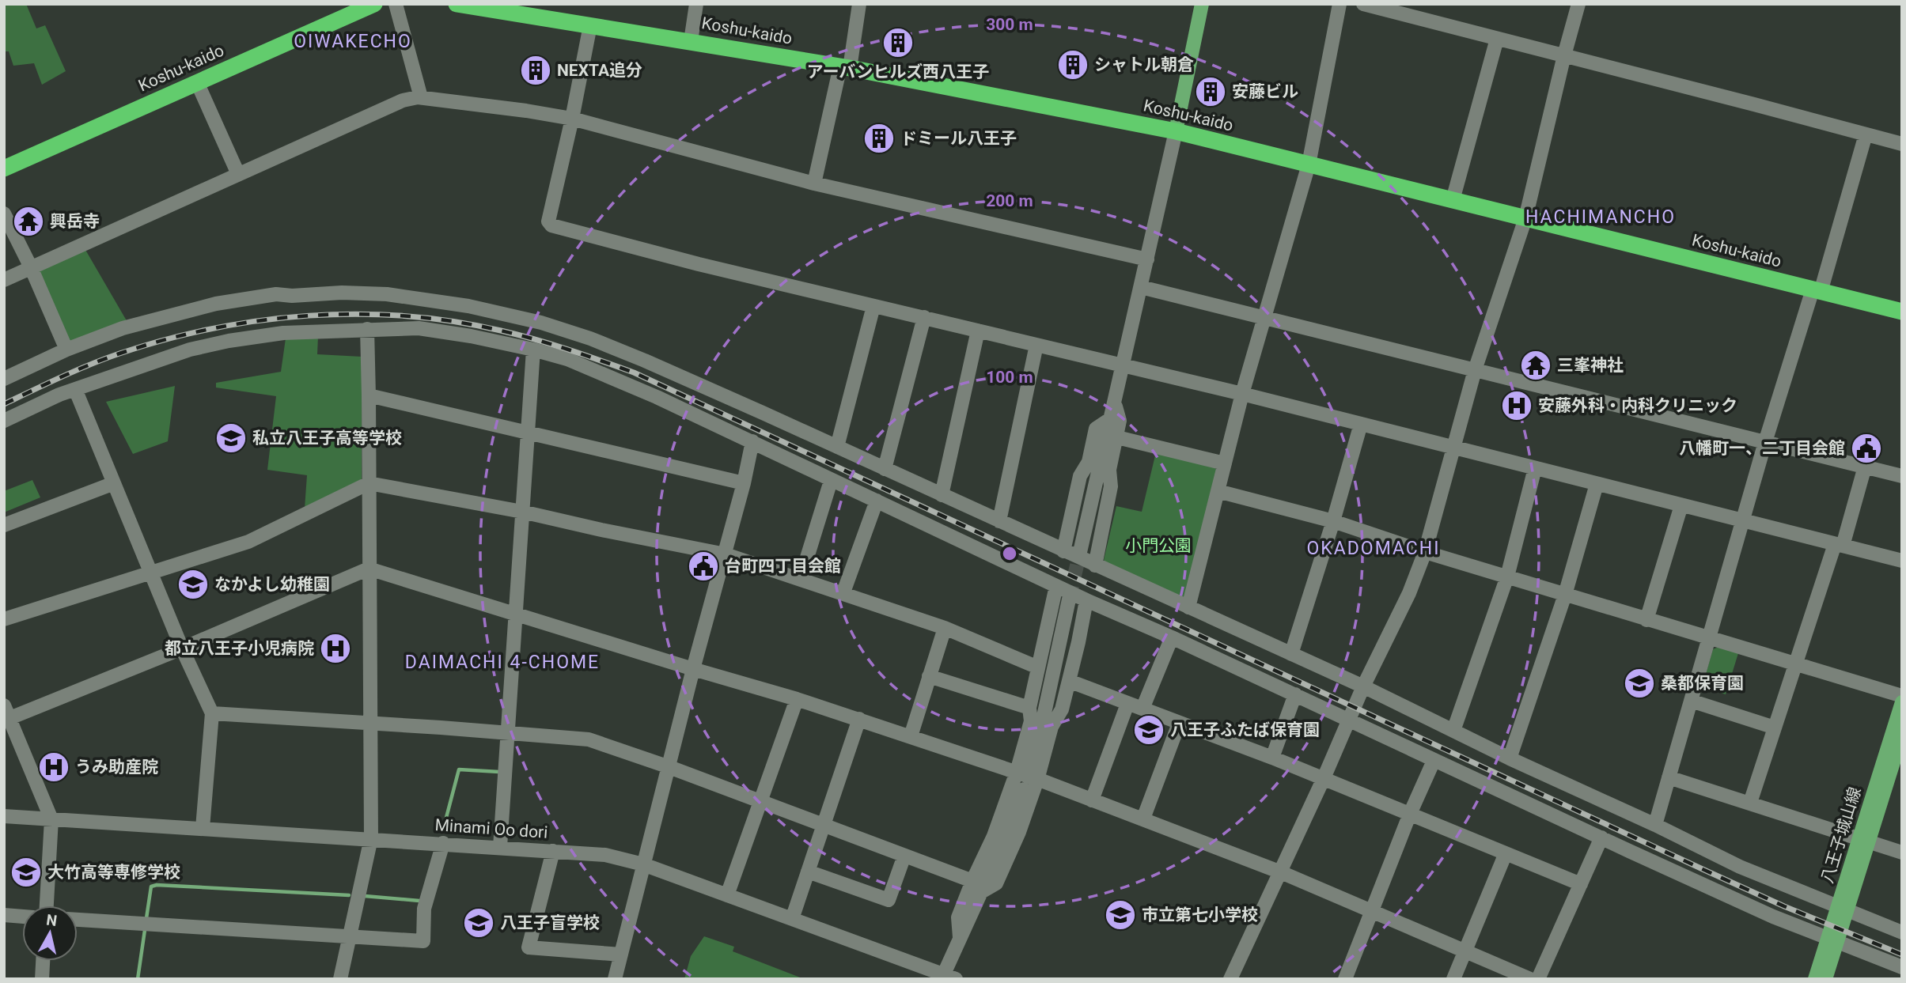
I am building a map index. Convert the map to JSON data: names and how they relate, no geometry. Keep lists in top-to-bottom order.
{
  "streets": {
    "highway": ["Koshu-kaido"],
    "main road": ["八王子城山線"],
    "street": ["Minami Oo dori"]
  },
  "districts": [
    "OIWAKECHO",
    "HACHIMANCHO",
    "OKADOMACHI",
    "DAIMACHI 4-CHOME"
  ],
  "parks": ["小門公園"],
  "places": {
    "building": [
      "アーバンヒルズ西八王子",
      "シャトル朝倉",
      "NEXTA追分",
      "安藤ビル",
      "ドミール八王子"
    ],
    "temple": ["興岳寺", "三峯神社"],
    "hospital": ["安藤外科・内科クリニック", "都立八王子小児病院", "うみ助産院"],
    "school or university": [
      "私立八王子高等学校",
      "なかよし幼稚園",
      "桑都保育園",
      "八王子ふたば保育園",
      "大竹高等専修学校",
      "市立第七小学校",
      "八王子盲学校"
    ],
    "public building": ["八幡町一、二丁目会館", "台町四丁目会館"]
  },
  "north": "top",
  "rings": ["300 m", "200 m", "100 m"]
}
